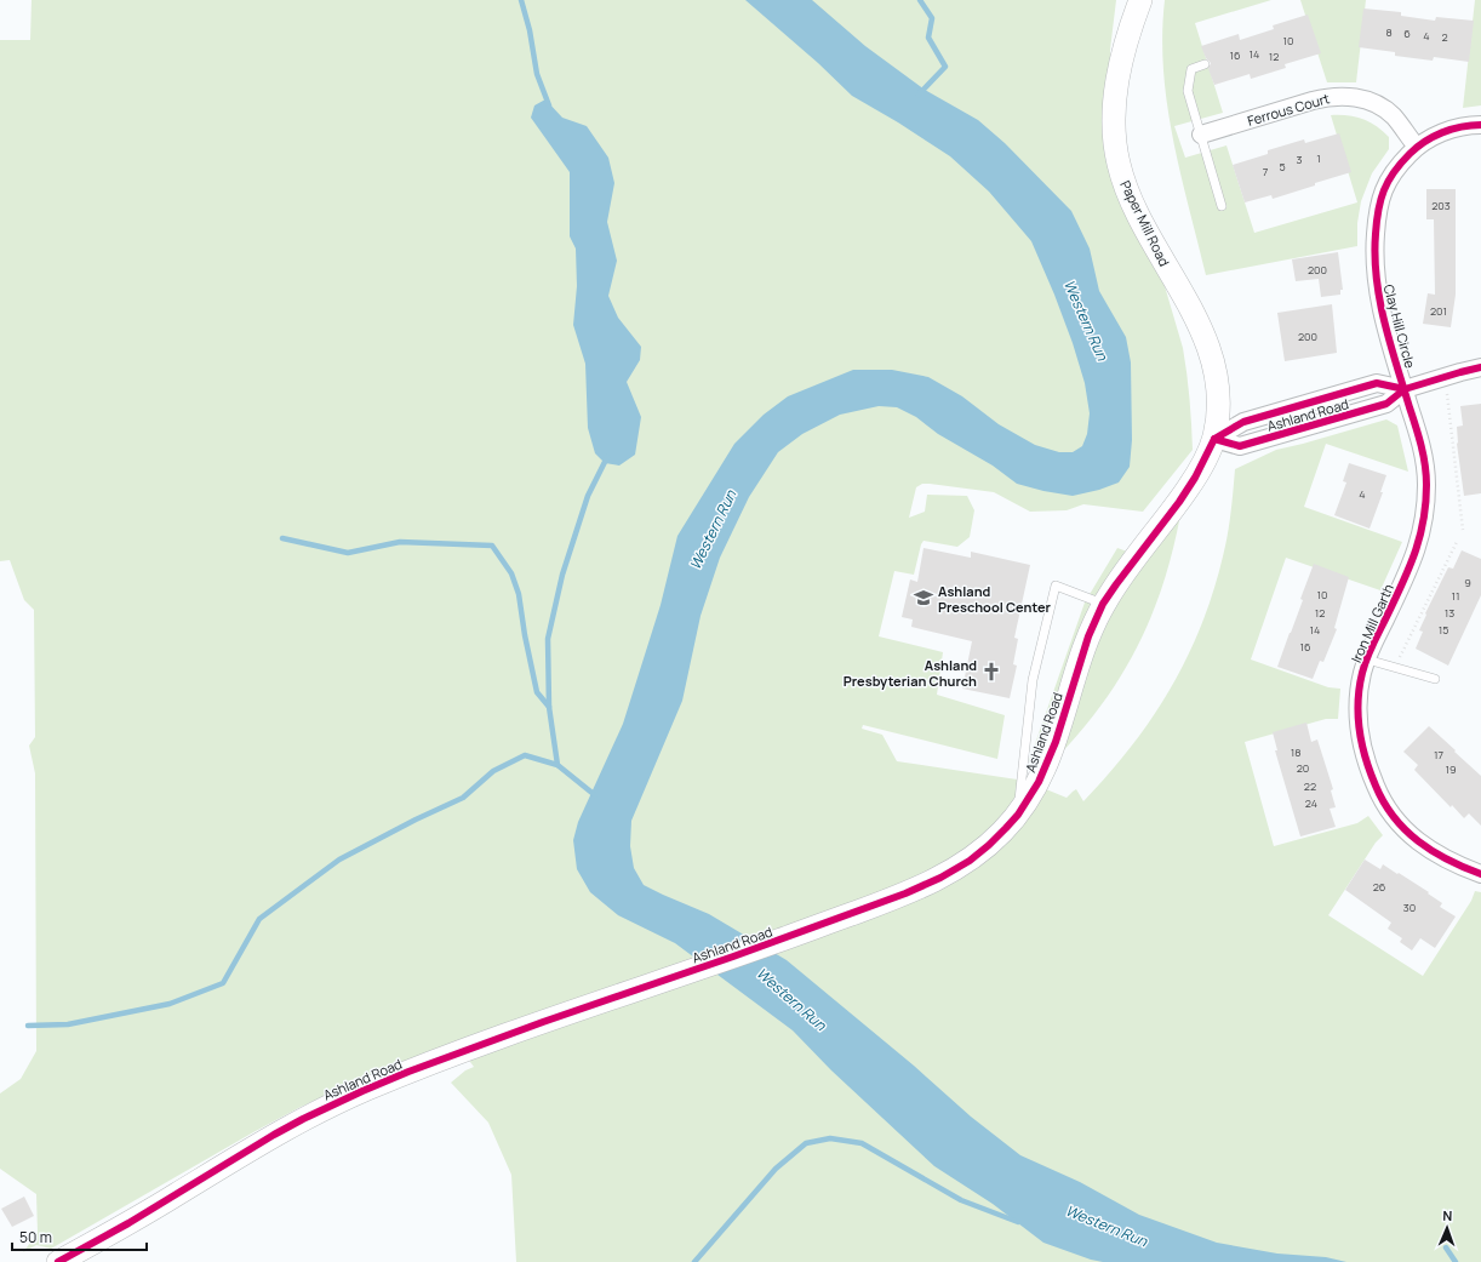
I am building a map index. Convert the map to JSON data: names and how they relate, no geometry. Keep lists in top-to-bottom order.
{
  "streets": {
    "main road": ["Paper Mill Road", "Ashland Road"],
    "street": ["Ferrous Court", "Clay Hill Circle", "Iron Mill Garth"]
  },
  "crossings": [
    ["Ferrous Court", "Clay Hill Circle"],
    ["Paper Mill Road", "Ashland Road"],
    ["Clay Hill Circle", "Ashland Road"],
    ["Clay Hill Circle", "Iron Mill Garth"],
    ["Ashland Road", "Iron Mill Garth"]
  ],
  "water": ["Western Run"],
  "places": {
    "school or university": ["Ashland Preschool Center"],
    "church": ["Ashland Presbyterian Church"]
  },
  "house_numbers": [
    "8",
    "6",
    "4",
    "2",
    "10",
    "14",
    "16",
    "12",
    "1",
    "3",
    "5",
    "7",
    "203",
    "200",
    "201",
    "200",
    "4",
    "9",
    "10",
    "11",
    "12",
    "13",
    "14",
    "15",
    "16",
    "18",
    "17",
    "20",
    "19",
    "22",
    "24",
    "26",
    "30"
  ],
  "scale_bar": "50 m",
  "north": "top"
}
